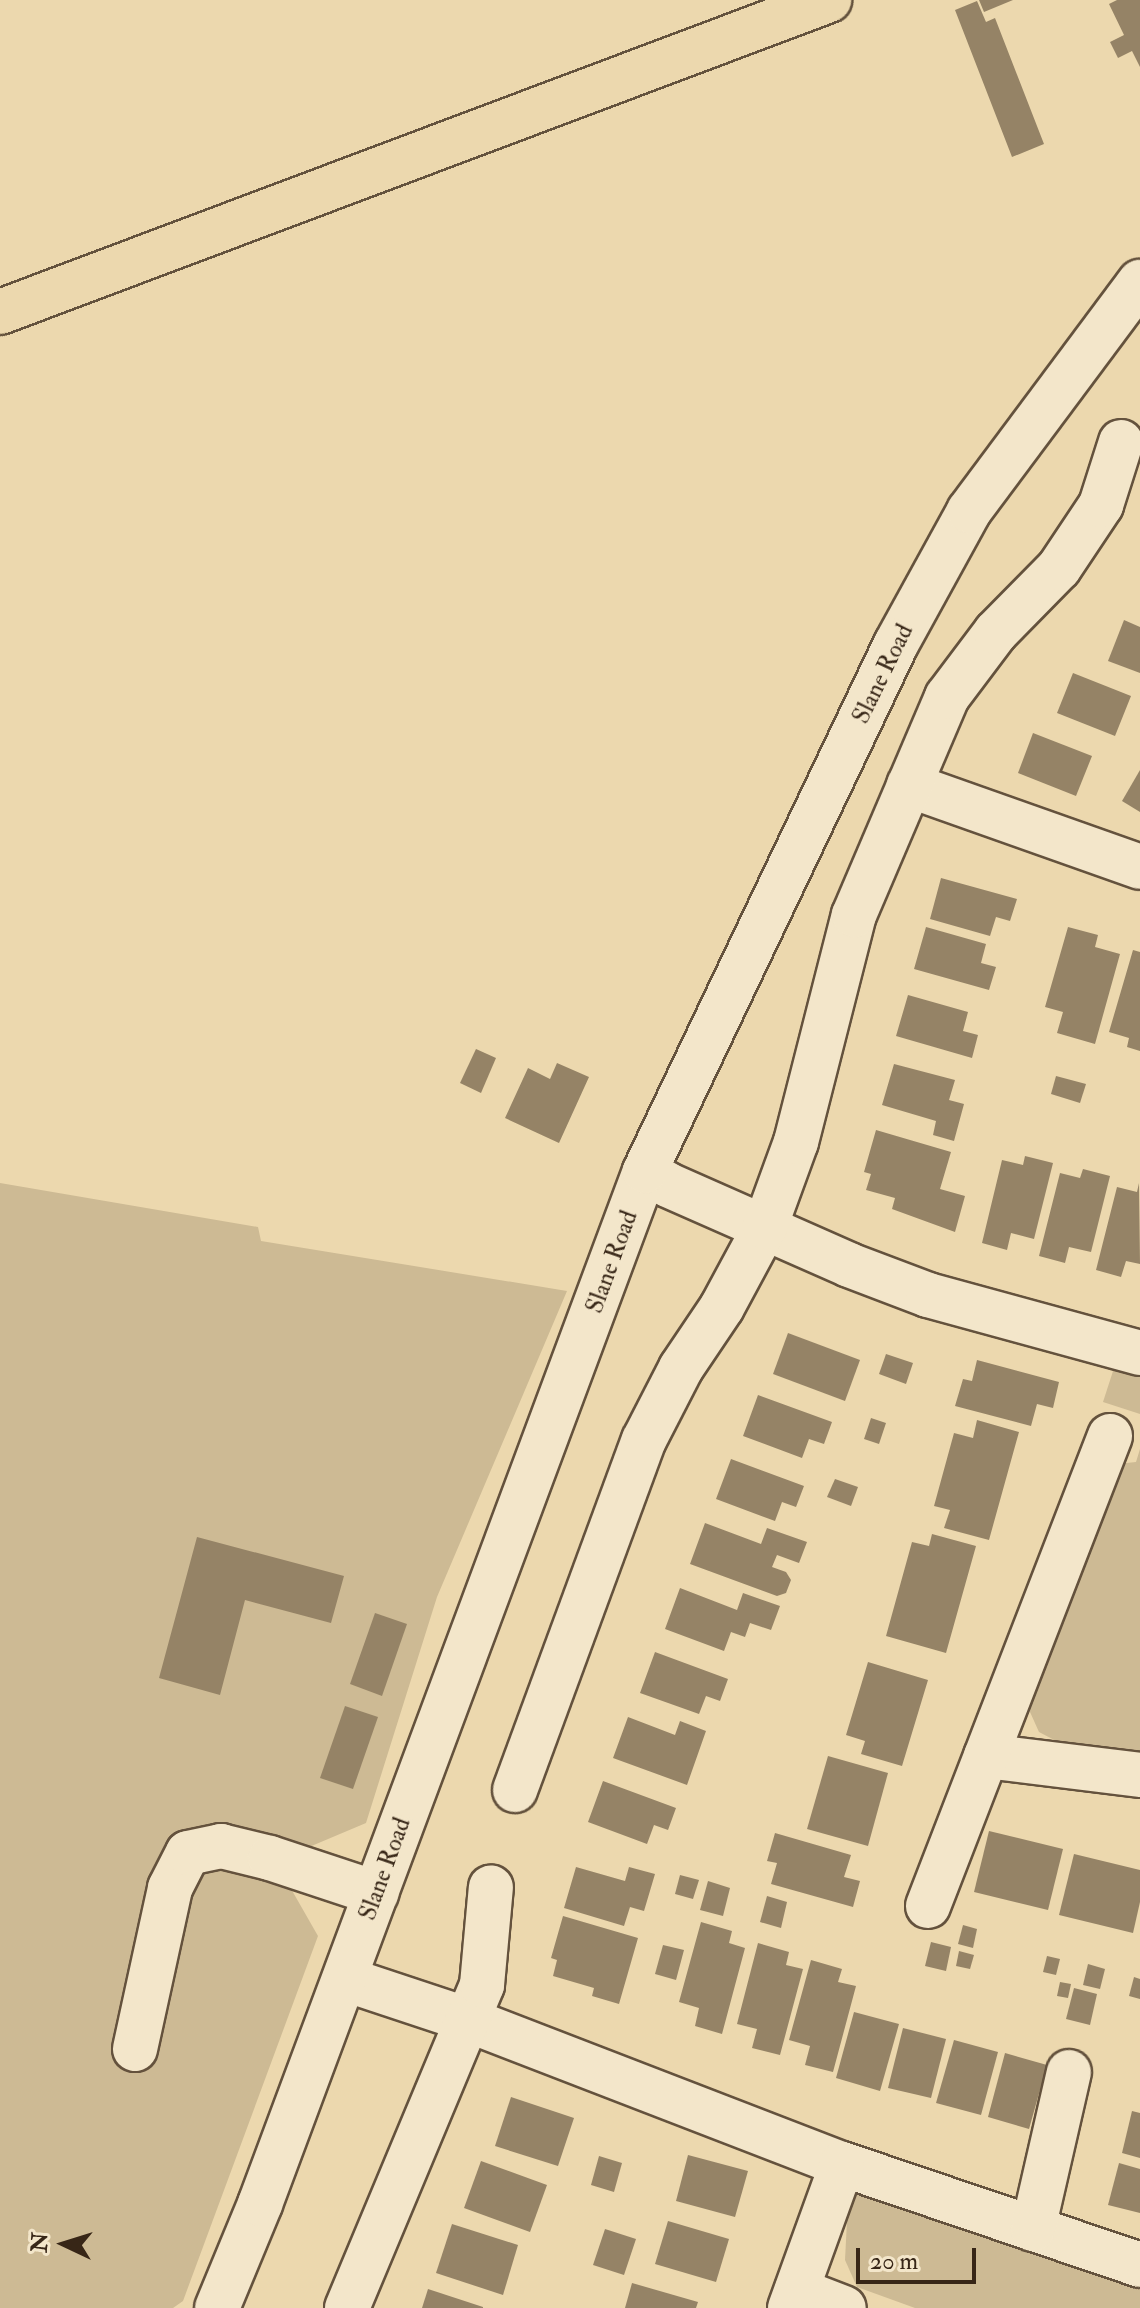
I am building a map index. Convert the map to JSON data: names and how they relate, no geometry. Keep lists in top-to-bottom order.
{
  "streets": {
    "street": ["Slane Road"]
  },
  "scale_bar": "20 m",
  "north": "left"
}
